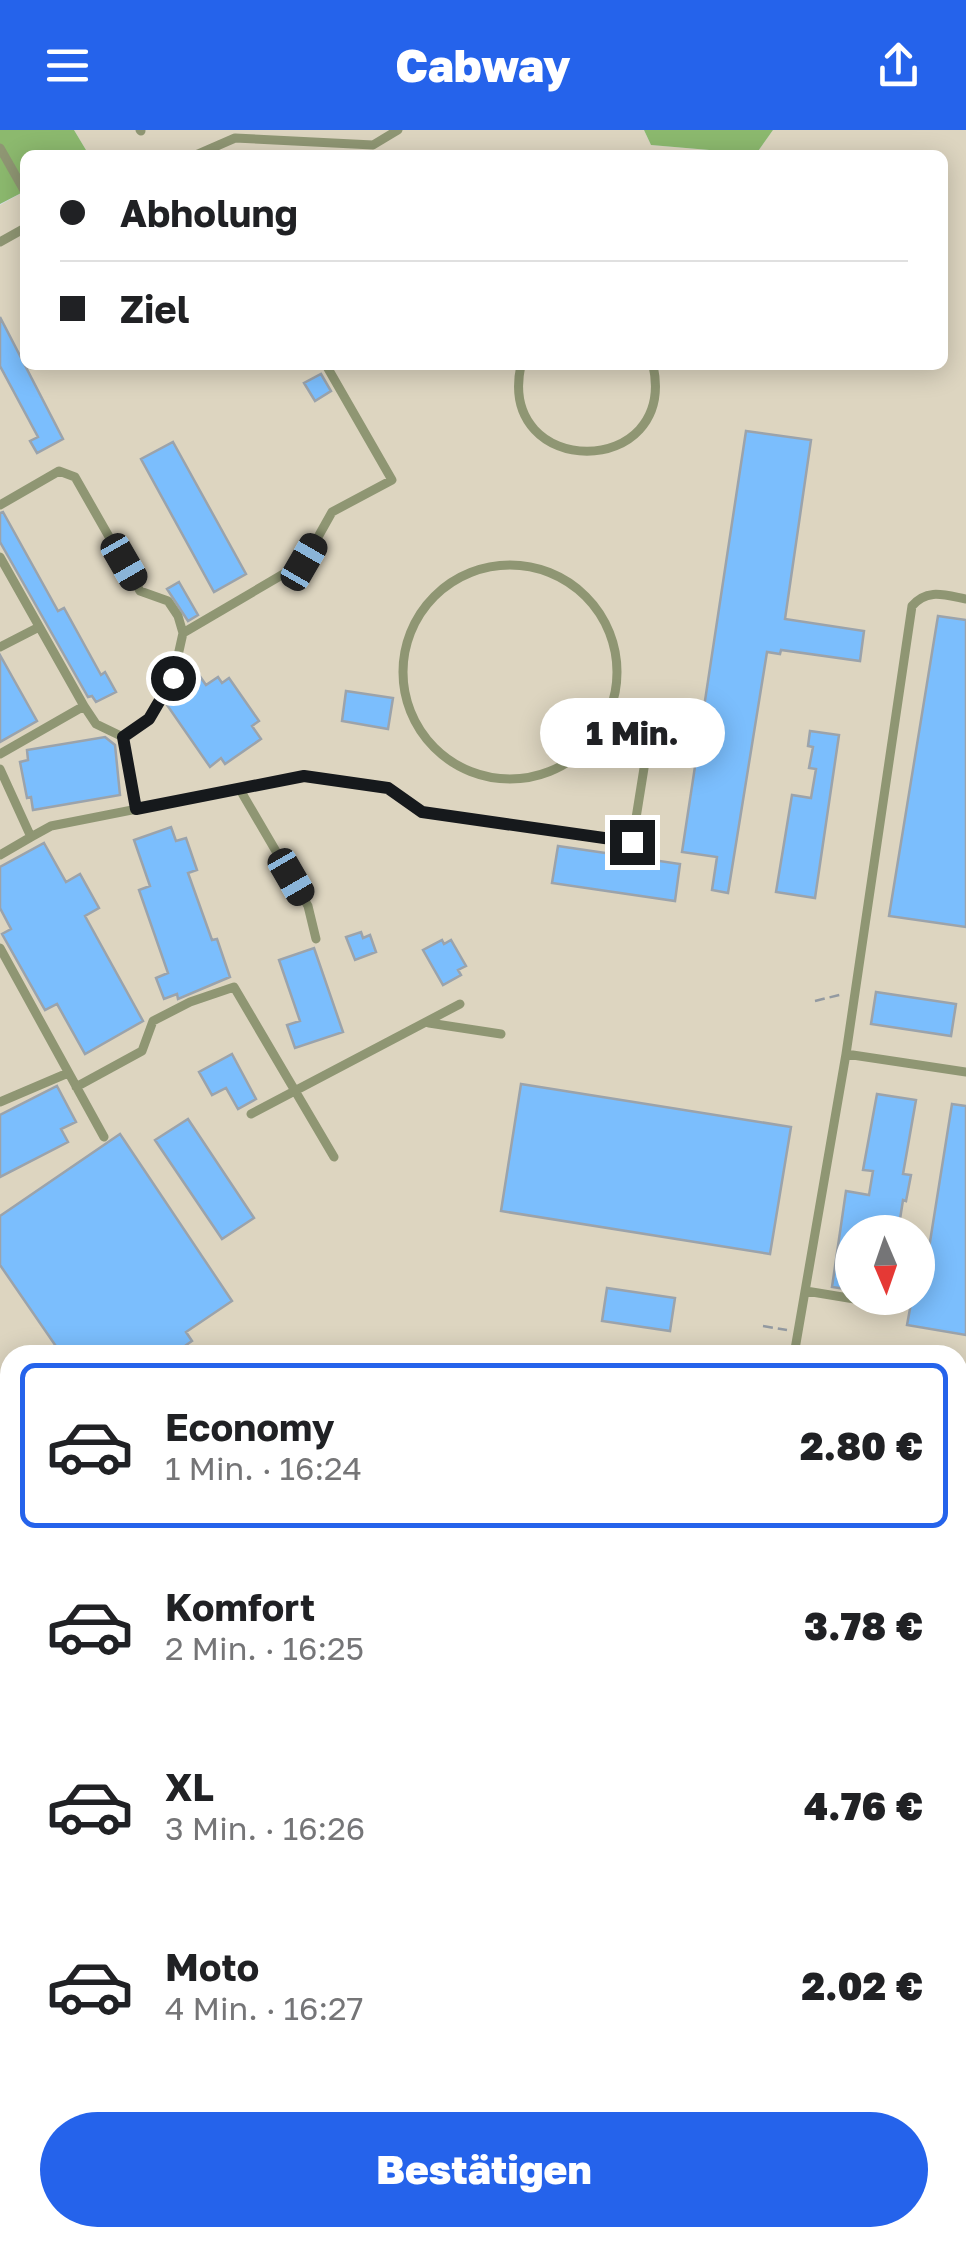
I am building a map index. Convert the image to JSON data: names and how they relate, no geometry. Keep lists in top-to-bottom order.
{
  "north": "bottom",
  "page": {
    "header": "Cabway",
    "banner": ["Abholung", "Ziel"],
    "bubble": "1 Min.",
    "list": [
      {
        "name": "Economy",
        "note": "1 Min. · 16:24",
        "value": "2.80 €"
      },
      {
        "name": "Komfort",
        "note": "2 Min. · 16:25",
        "value": "3.78 €"
      },
      {
        "name": "XL",
        "note": "3 Min. · 16:26",
        "value": "4.76 €"
      },
      {
        "name": "Moto",
        "note": "4 Min. · 16:27",
        "value": "2.02 €"
      }
    ],
    "buttons": "Bestätigen"
  }
}
